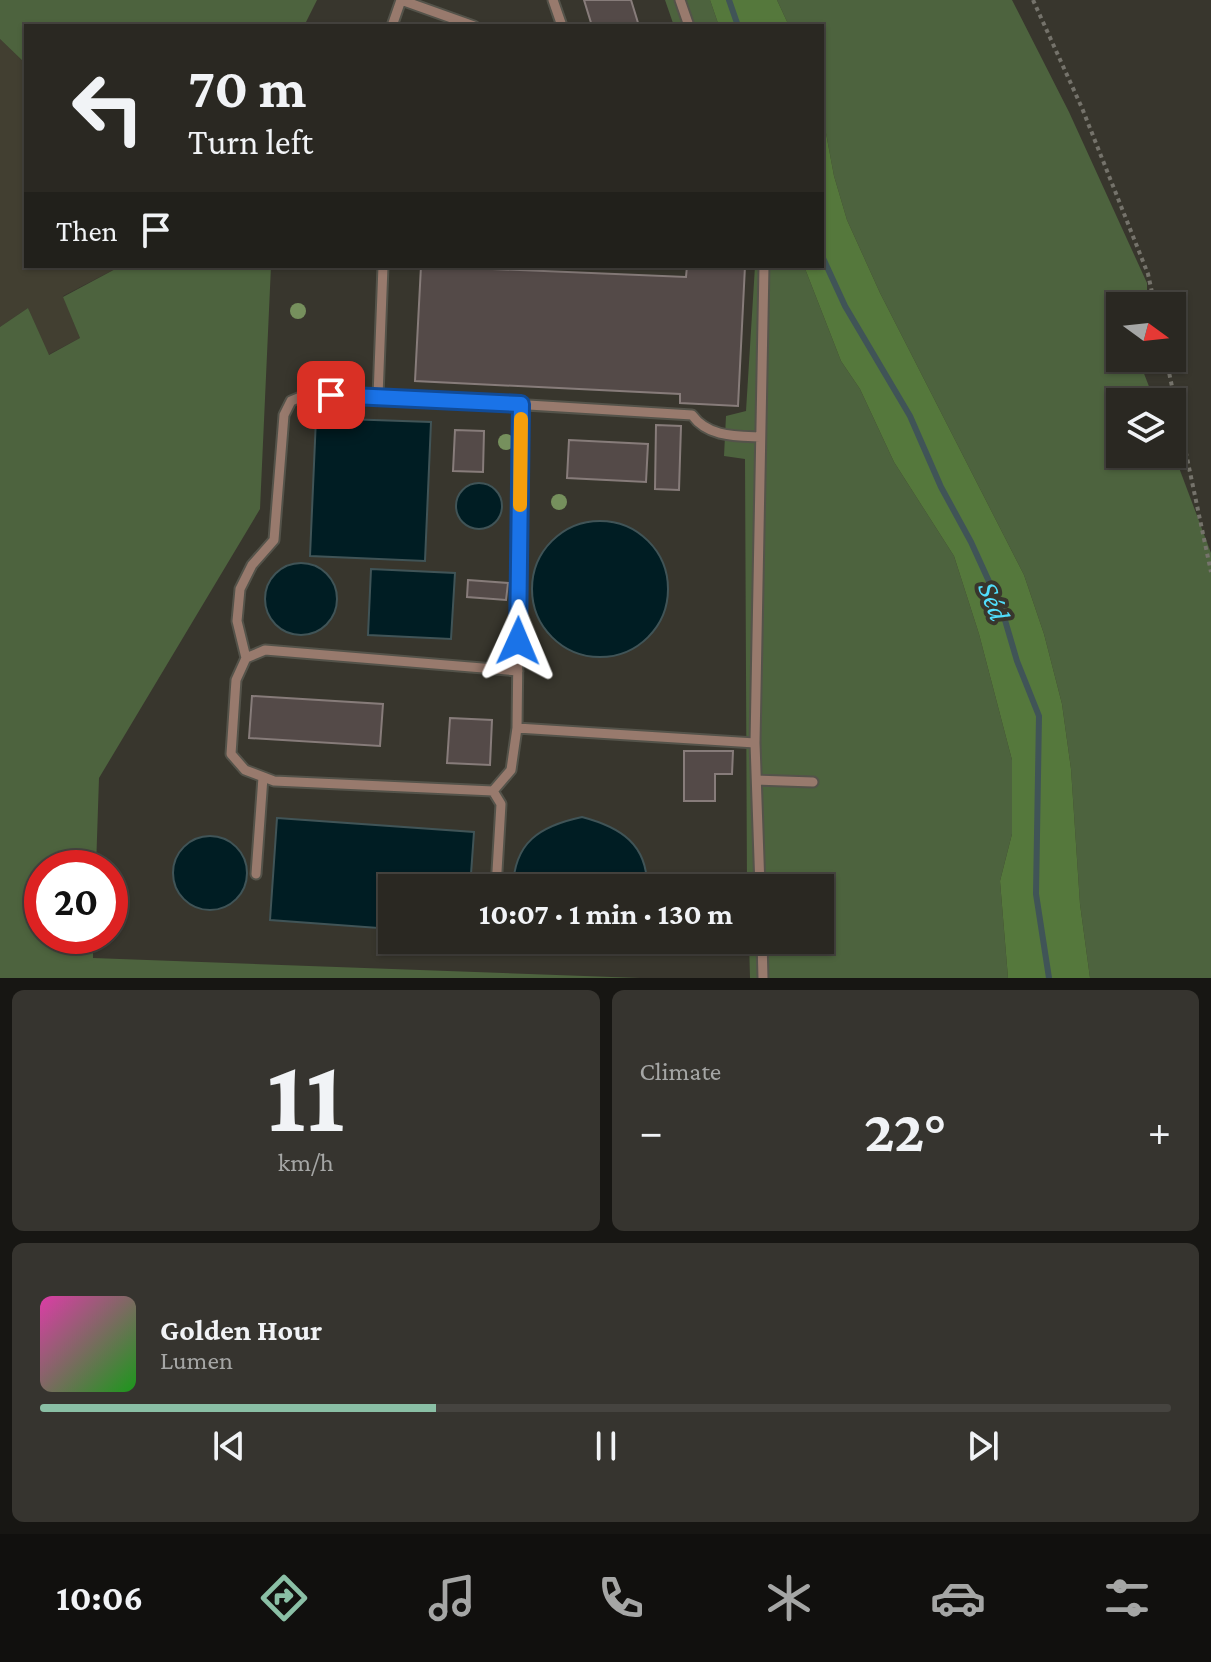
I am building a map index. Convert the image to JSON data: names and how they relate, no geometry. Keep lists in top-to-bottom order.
{
  "water": ["Séd"],
  "north": "right",
  "page": {
    "turn": ["70 m", "Turn left"],
    "then": "Then",
    "limit": "20",
    "trip": "10:07 · 1 min · 130 m",
    "tile": [
      ["11", "km/h"],
      "Climate"
    ],
    "heat": ["−", "22°", "+"],
    "song": ["Golden Hour", "Lumen"],
    "tabs": "10:06"
  }
}
